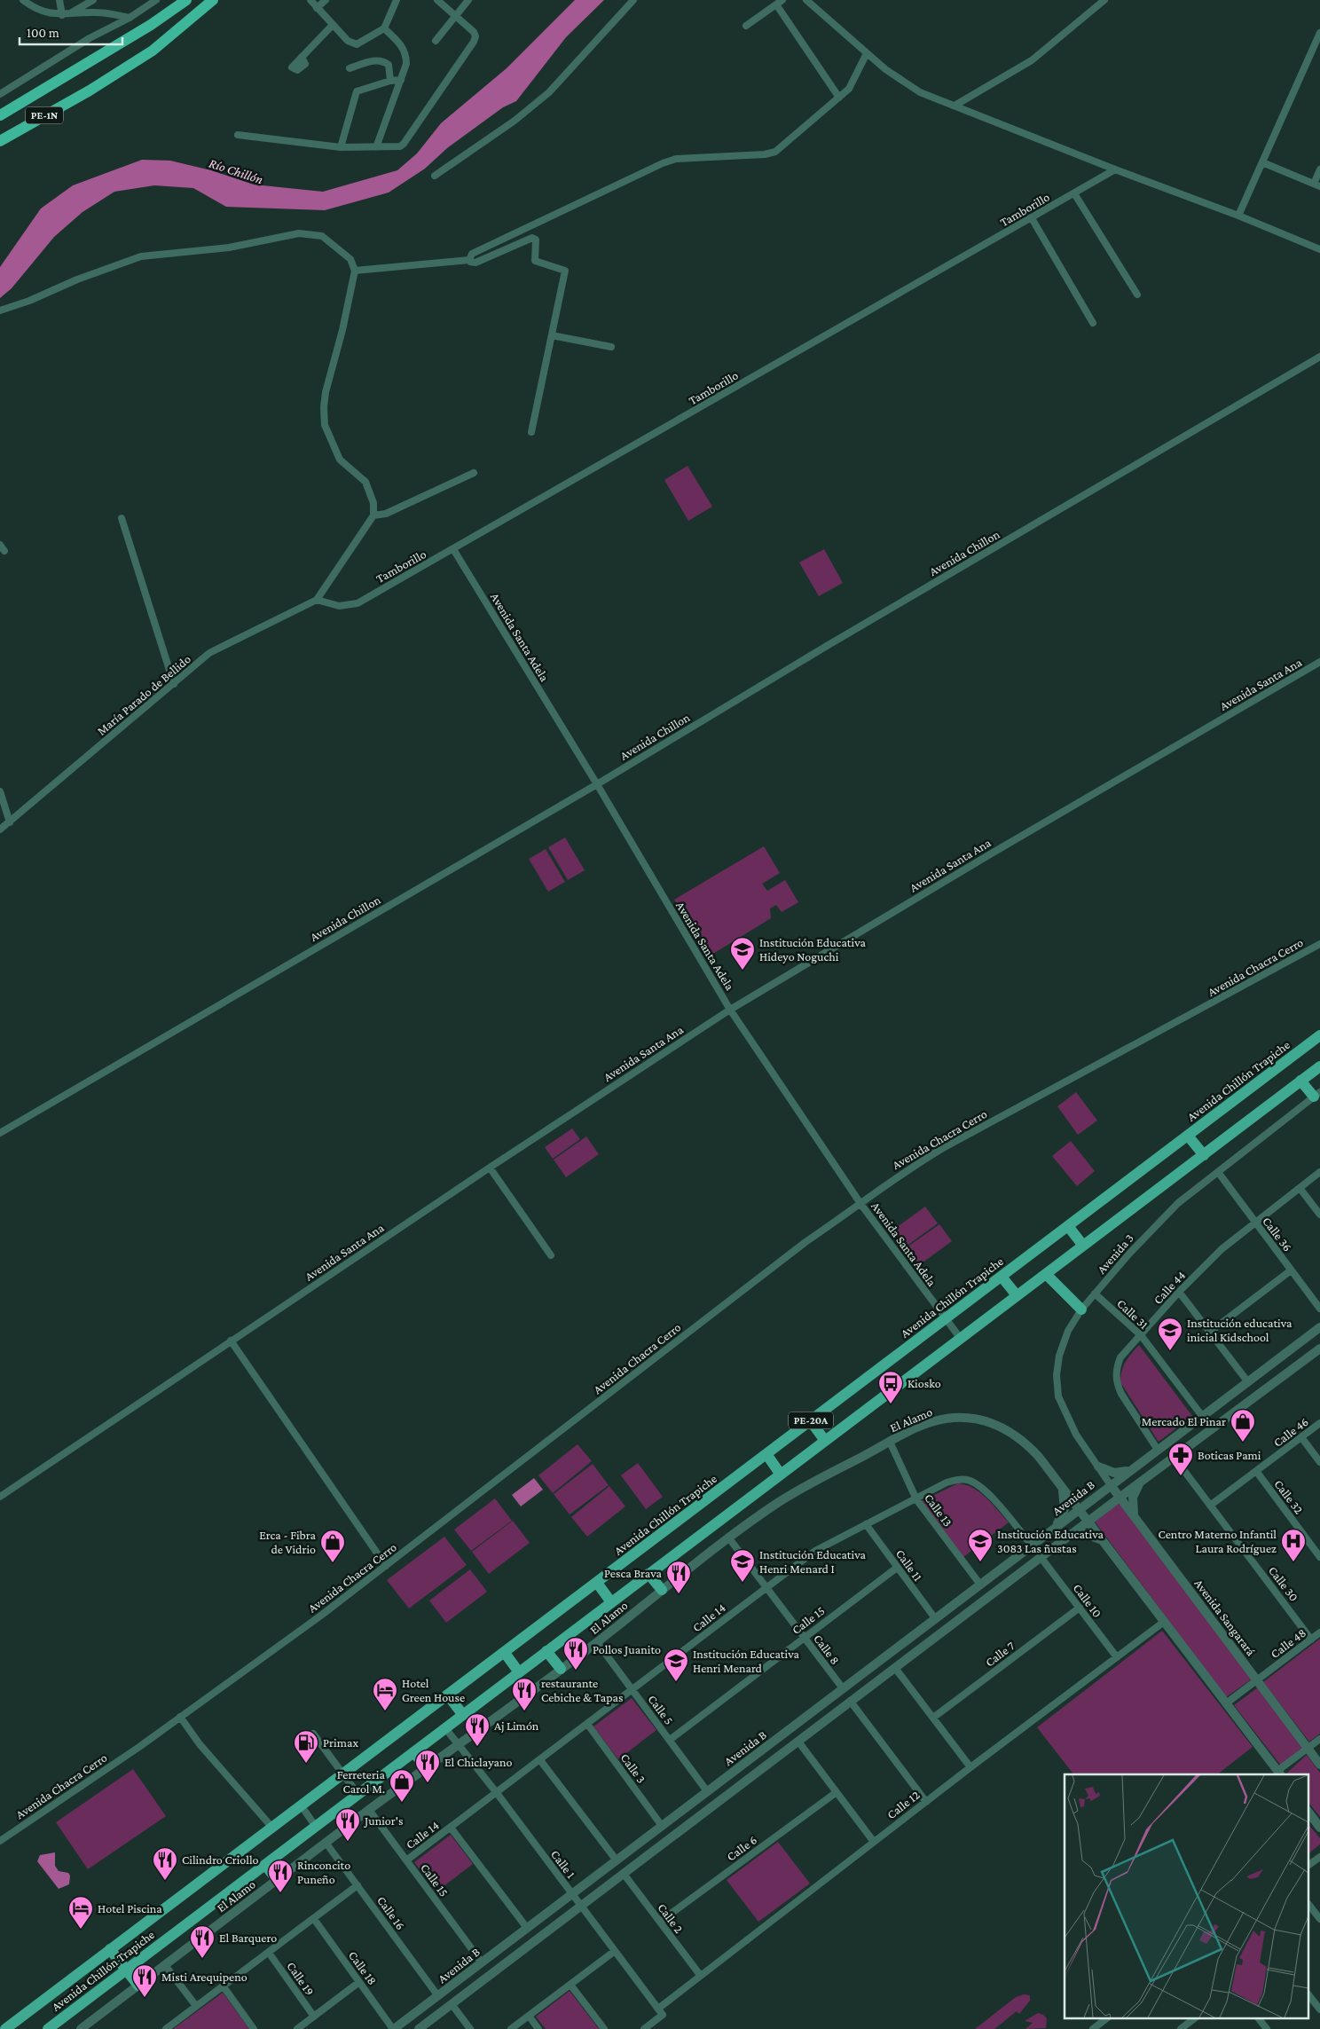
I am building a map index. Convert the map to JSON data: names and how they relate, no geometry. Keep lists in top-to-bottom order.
{
  "streets": {
    "highway": ["PE-1N"],
    "main road": ["Avenida Chillón Trapiche", "PE-20A"],
    "street": [
      "Tamborillo",
      "Avenida Chillon",
      "Avenida Santa Adela",
      "Avenida Santa Ana",
      "María Parado de Bellido",
      "Avenida Chacra Cerro",
      "Calle 36",
      "Avenida 3",
      "Calle 44",
      "Calle 31",
      "El Alamo",
      "Calle 46",
      "Calle 32",
      "Avenida B",
      "Calle 13",
      "Calle 11",
      "Calle 30",
      "Calle 10",
      "Calle 14",
      "Avenida Sangarará",
      "Calle 15",
      "Calle 48",
      "Calle 8",
      "Calle 7",
      "Calle 5",
      "Calle 3",
      "Calle 12",
      "Calle 6",
      "Calle 1",
      "Calle 16",
      "Calle 2",
      "Calle 18",
      "Calle 19"
    ]
  },
  "crossings": [
    ["Tamborillo", "Avenida Santa Adela"],
    ["Tamborillo", "María Parado de Bellido"],
    ["Avenida Chillon", "Avenida Santa Adela"],
    ["Avenida Santa Adela", "Avenida Santa Ana"],
    ["Avenida Santa Adela", "Avenida Chacra Cerro"],
    ["Avenida Santa Adela", "Avenida Chillón Trapiche"],
    ["Avenida Chillón Trapiche", "Calle 1"],
    ["Calle 36", "Avenida 3"],
    ["Calle 36", "Calle 44"],
    ["Avenida 3", "Calle 31"],
    ["Avenida 3", "Avenida B"],
    ["Avenida 3", "Avenida Sangarará"],
    ["Calle 44", "Calle 31"],
    ["Calle 44", "Avenida B"],
    ["Calle 31", "Avenida B"],
    ["El Alamo", "Avenida B"],
    ["El Alamo", "Calle 13"],
    ["El Alamo", "Calle 15"],
    ["El Alamo", "Calle 8"],
    ["El Alamo", "Calle 5"],
    ["El Alamo", "Calle 1"],
    ["El Alamo", "Calle 16"],
    ["Calle 46", "Calle 32"],
    ["Calle 46", "Calle 30"],
    ["Avenida B", "Calle 13"],
    ["Avenida B", "Calle 11"],
    ["Avenida B", "Calle 14"],
    ["Avenida B", "Avenida Sangarará"],
    ["Avenida B", "Calle 15"],
    ["Avenida B", "Calle 8"],
    ["Avenida B", "Calle 5"],
    ["Avenida B", "Calle 3"],
    ["Avenida B", "Calle 1"],
    ["Avenida B", "Calle 16"],
    ["Avenida B", "Calle 18"],
    ["Calle 13", "Calle 14"],
    ["Calle 11", "Calle 14"],
    ["Calle 11", "Calle 15"],
    ["Calle 30", "Calle 48"],
    ["Calle 10", "Calle 7"],
    ["Calle 10", "Calle 12"],
    ["Calle 14", "Calle 15"],
    ["Calle 14", "Calle 8"],
    ["Calle 14", "Calle 5"],
    ["Calle 14", "Calle 3"],
    ["Calle 14", "Calle 1"],
    ["Avenida Sangarará", "Calle 48"],
    ["Calle 15", "Calle 8"],
    ["Calle 15", "Calle 5"],
    ["Calle 12", "Calle 1"],
    ["Calle 12", "Calle 2"],
    ["Calle 6", "Calle 2"]
  ],
  "water": ["Río Chillón"],
  "places": {
    "school or university": [
      "Institución Educativa Hideyo Noguchi",
      "Institución educativa inicial Kidschool",
      "Institución Educativa 3083 Las ñustas",
      "Institución Educativa Henri Menard I",
      "Institución Educativa Henri Menard"
    ],
    "bus stop": ["Kiosko"],
    "shop": ["Mercado El Pinar", "Erca - Fibra de Vidrio", "Ferreteria Carol M."],
    "pharmacy": ["Boticas Pami"],
    "hospital": ["Centro Materno Infantil Laura Rodríguez"],
    "restaurant": [
      "Pesca Brava",
      "Pollos Juanito",
      "restaurante Cebiche & Tapas",
      "Aj Limón",
      "El Chiclayano",
      "Junior's",
      "Cilindro Criollo",
      "Rinconcito Puneño",
      "El Barquero",
      "Misti Arequipeno"
    ],
    "hotel": ["Hotel Green House", "Hotel Piscina"],
    "fuel station": ["Primax"]
  },
  "scale_bar": "100 m"
}
